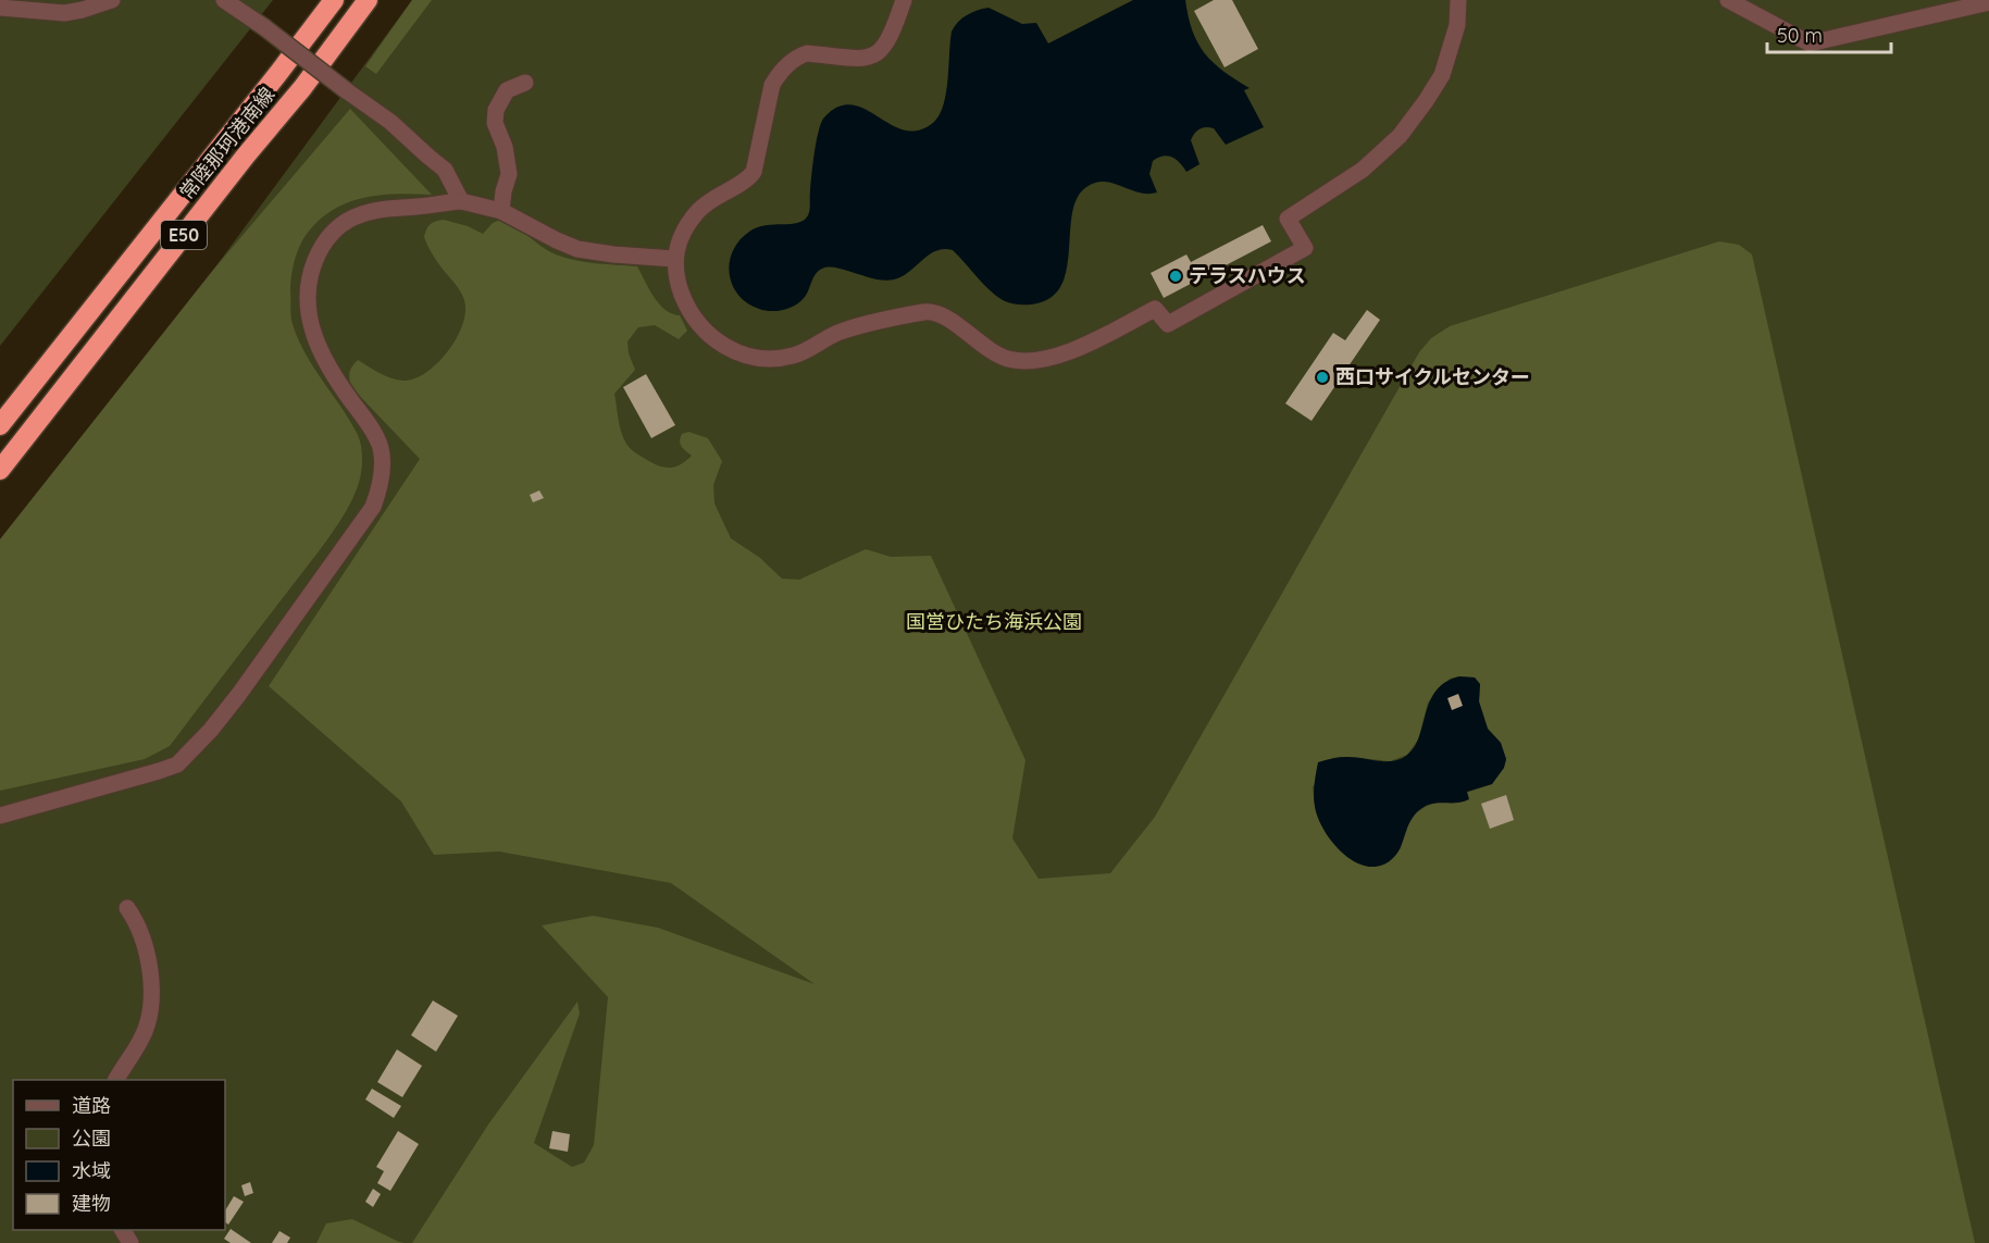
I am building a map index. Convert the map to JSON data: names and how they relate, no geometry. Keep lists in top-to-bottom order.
{
  "streets": {
    "highway": ["常陸那珂港南線", "E50"]
  },
  "parks": ["国営ひたち海浜公園"],
  "places": ["テラスハウス", "西口サイクルセンター"],
  "legend": [
    "道路",
    "公園",
    "水域",
    "建物"
  ],
  "scale_bar": "50 m"
}
